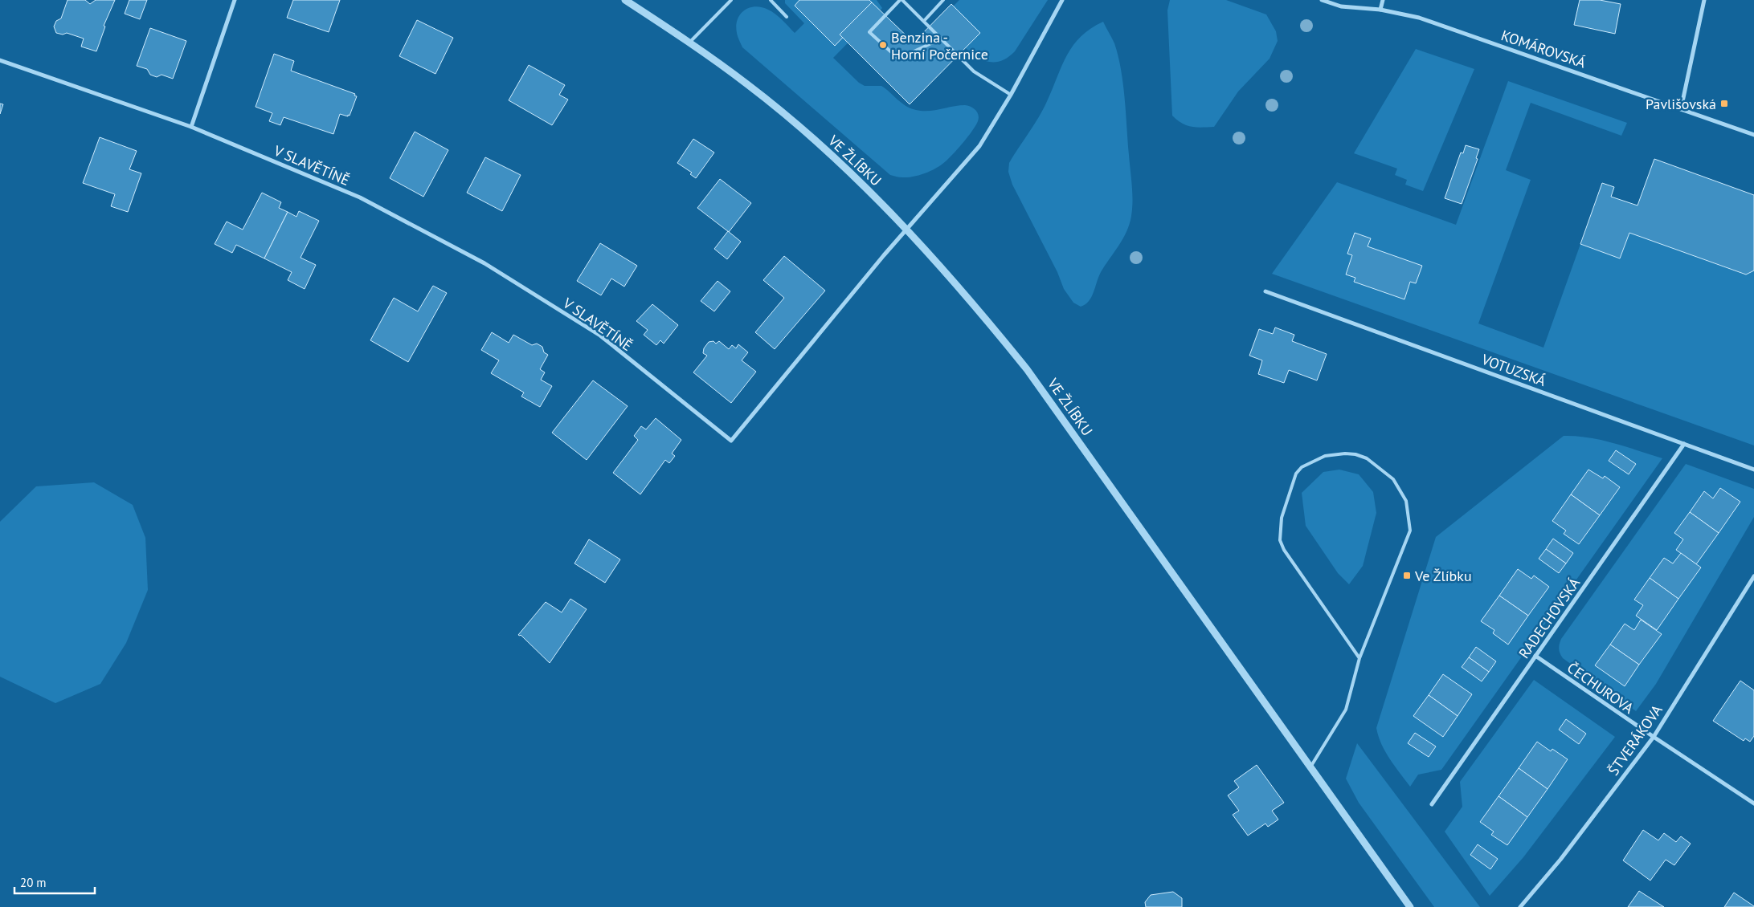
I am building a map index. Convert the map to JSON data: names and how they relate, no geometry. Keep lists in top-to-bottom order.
{
  "streets": {
    "street": [
      "KOMÁROVSKÁ",
      "VE ŽLÍBKU",
      "V SLAVĚTÍNĚ",
      "VOTUZSKÁ",
      "RADECHOVSKÁ",
      "ČECHUROVA",
      "ŠTVERÁKOVA"
    ]
  },
  "crossings": [
    ["VE ŽLÍBKU", "V SLAVĚTÍNĚ"],
    ["VOTUZSKÁ", "RADECHOVSKÁ"],
    ["RADECHOVSKÁ", "ČECHUROVA"],
    ["ČECHUROVA", "ŠTVERÁKOVA"]
  ],
  "places": {
    "other": ["Benzina - Horní Počernice"],
    "transit": ["Pavlišovská", "Ve Žlíbku"]
  },
  "scale_bar": "20 m"
}
